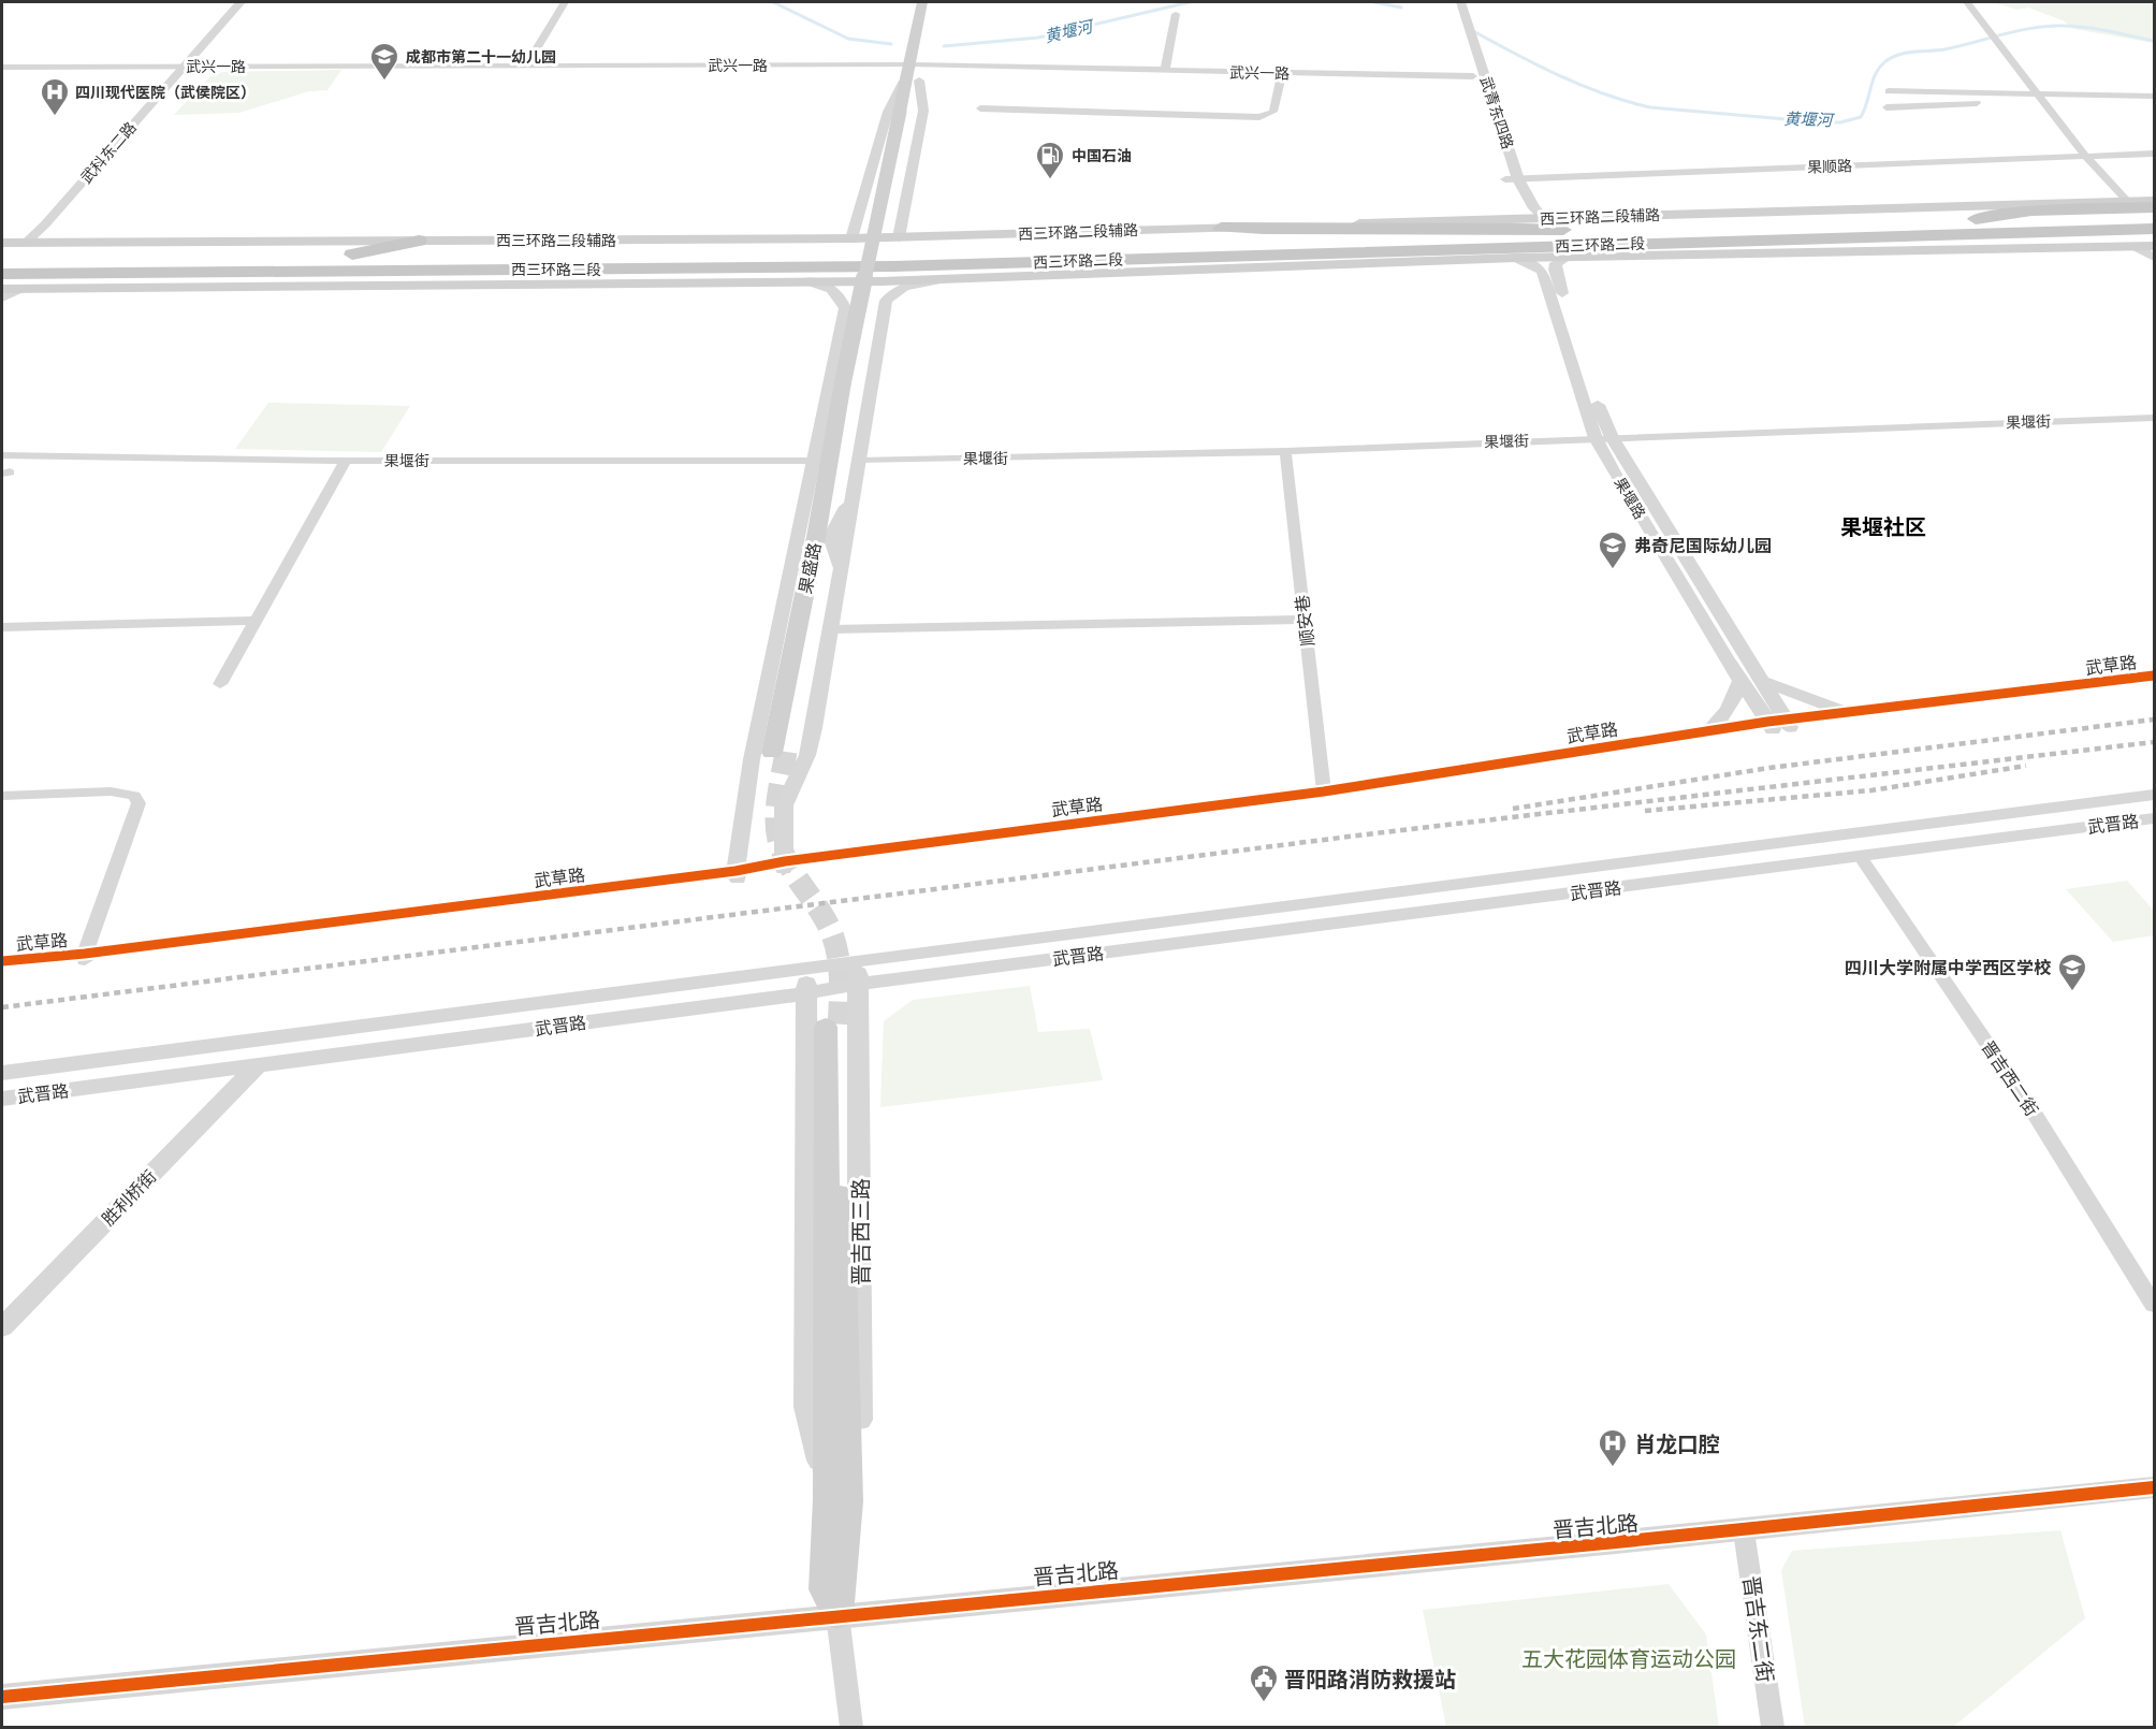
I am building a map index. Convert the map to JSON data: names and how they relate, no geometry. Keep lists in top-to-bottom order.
{
  "streets": {
    "highway": ["西三环路二段"],
    "main road": ["西三环路二段辅路", "果盛路", "晋吉西三路"],
    "street": [
      "武兴一路",
      "武青东四路",
      "武科东二路",
      "果顺路",
      "果堰街",
      "果堰路",
      "顺安巷",
      "武草路",
      "武晋路",
      "晋吉西二街",
      "胜利桥街",
      "晋吉北路",
      "晋吉东二街"
    ]
  },
  "crossings": [
    ["武兴一路", "武青东四路"],
    ["武兴一路", "武科东二路"],
    ["武青东四路", "果顺路"],
    ["武青东四路", "西三环路二段辅路"],
    ["武科东二路", "西三环路二段辅路"],
    ["果堰街", "果堰路"],
    ["果堰街", "顺安巷"],
    ["果堰路", "武草路"],
    ["顺安巷", "武草路"],
    ["武晋路", "晋吉西二街"],
    ["武晋路", "胜利桥街"],
    ["武晋路", "晋吉西三路"],
    ["晋吉西三路", "晋吉北路"],
    ["晋吉北路", "晋吉东二街"]
  ],
  "districts": ["果堰社区"],
  "water": ["黄堰河"],
  "parks": ["五大花园体育运动公园"],
  "places": {
    "school or university": ["成都市第二十一幼儿园", "弗奇尼国际幼儿园", "四川大学附属中学西区学校"],
    "hospital": ["四川现代医院（武侯院区）", "肖龙口腔"],
    "fuel station": ["中国石油"],
    "public building": ["晋阳路消防救援站"]
  }
}
